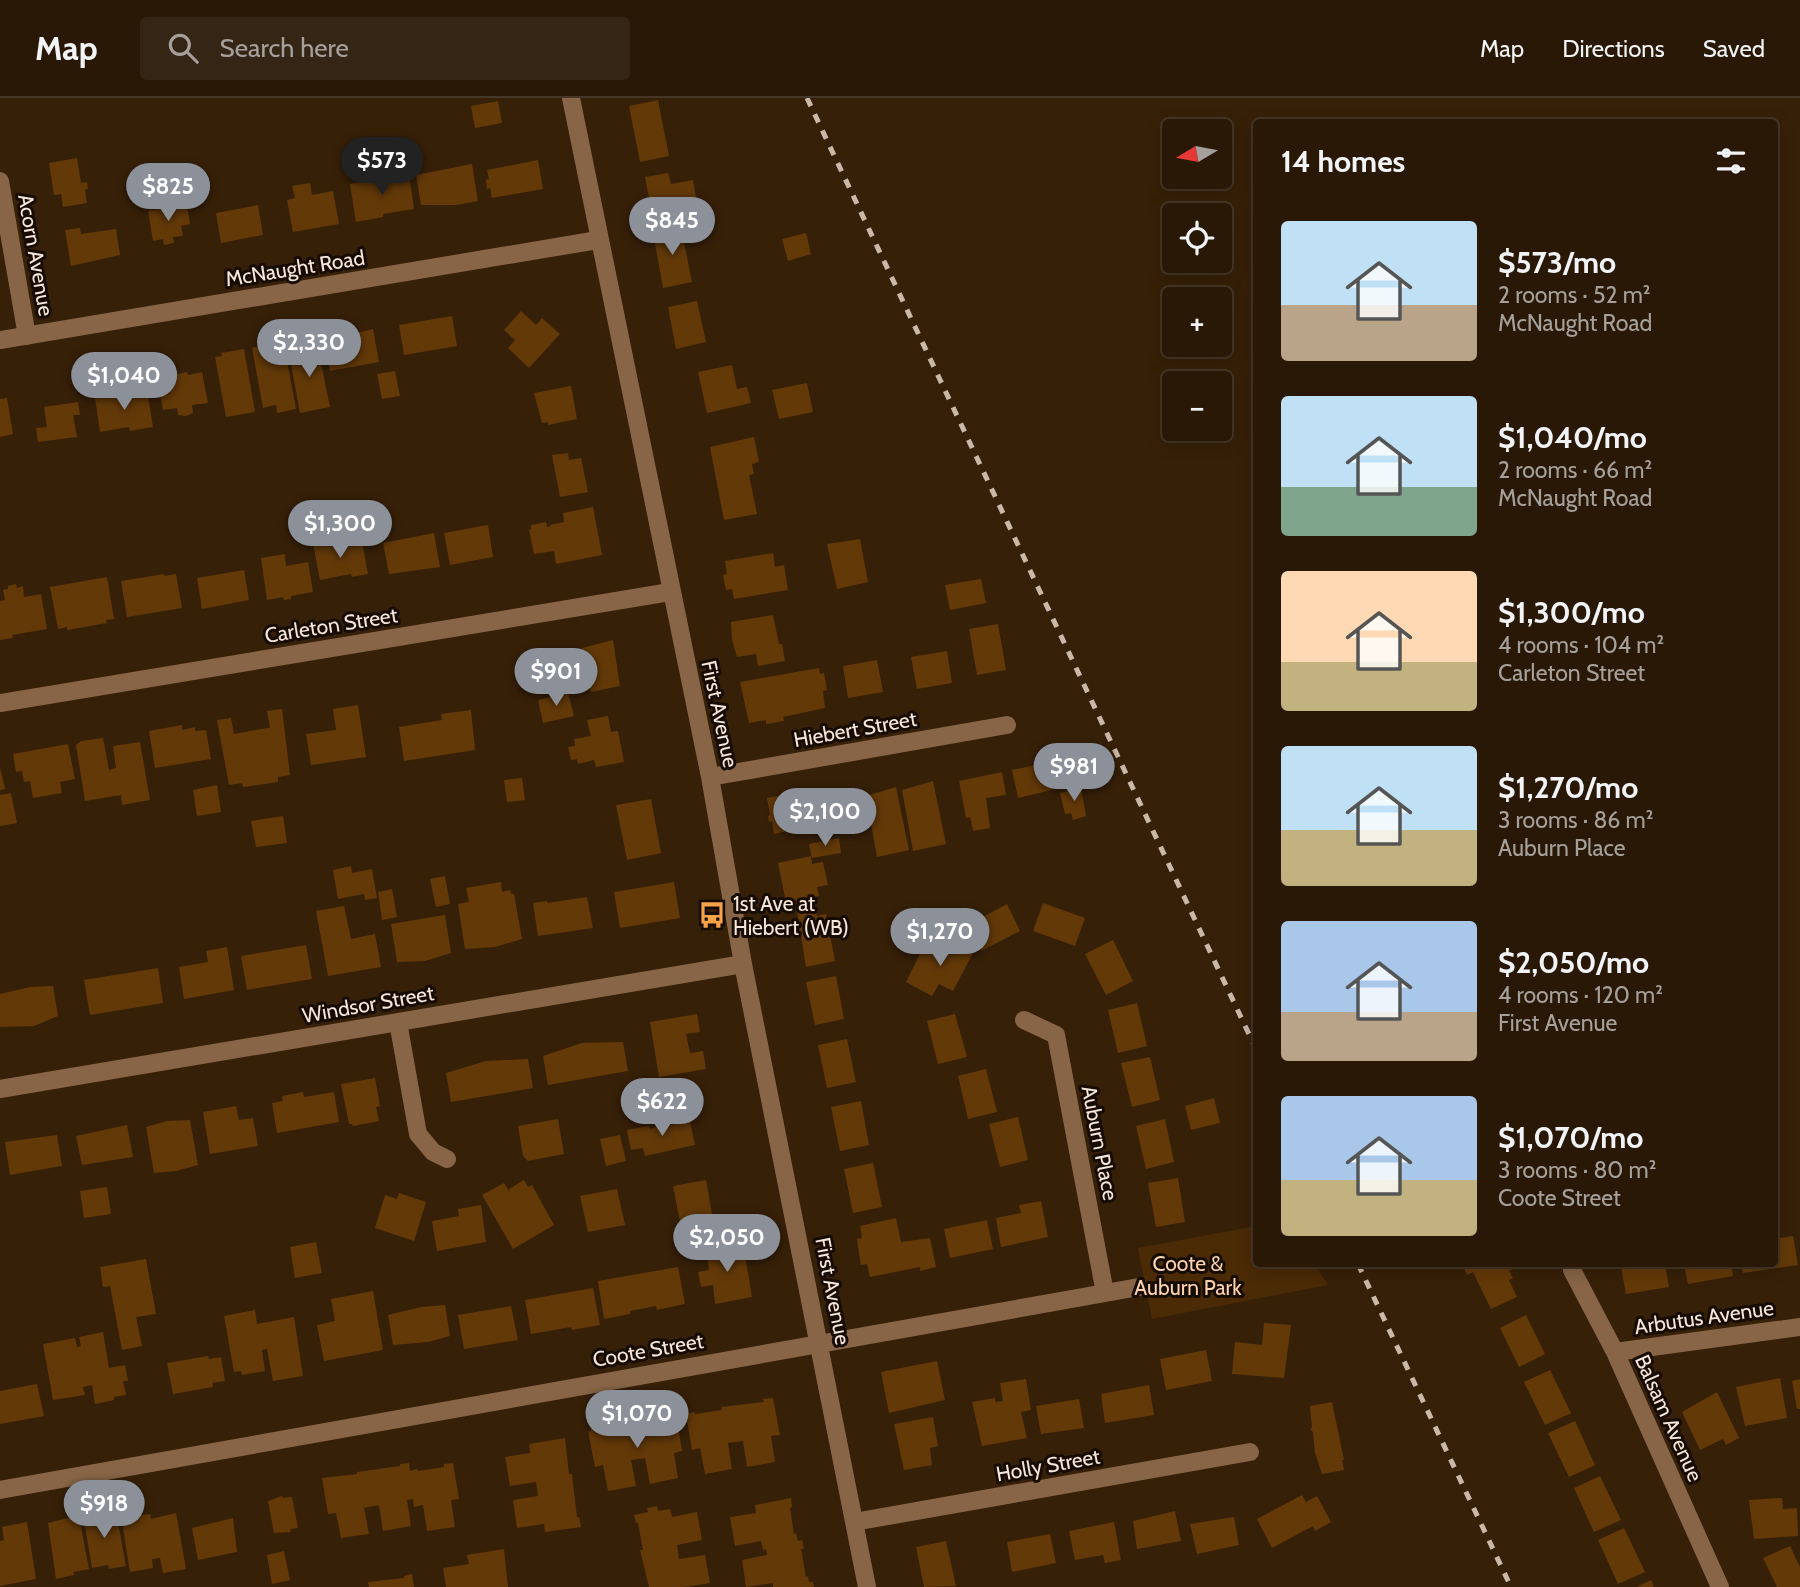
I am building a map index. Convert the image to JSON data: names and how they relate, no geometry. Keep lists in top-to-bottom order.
{
  "streets": {
    "street": [
      "Acorn Avenue",
      "McNaught Road",
      "Carleton Street",
      "First Avenue",
      "Hiebert Street",
      "Windsor Street",
      "Auburn Place",
      "Arbutus Avenue",
      "Coote Street",
      "Balsam Avenue",
      "Holly Street"
    ]
  },
  "crossings": [
    ["Acorn Avenue", "McNaught Road"],
    ["McNaught Road", "First Avenue"],
    ["Carleton Street", "First Avenue"],
    ["First Avenue", "Hiebert Street"],
    ["First Avenue", "Windsor Street"],
    ["First Avenue", "Coote Street"],
    ["First Avenue", "Holly Street"],
    ["Auburn Place", "Coote Street"],
    ["Arbutus Avenue", "Balsam Avenue"]
  ],
  "parks": ["Coote & Auburn Park"],
  "places": {
    "bus stop": ["1st Ave at Hiebert (WB)"]
  },
  "north": "left",
  "page": {
    "header": "Map",
    "search": "Search here",
    "nav": ["Map", "Directions", "Saved"],
    "map_buttons": ["+", "−"],
    "heading": "14 homes",
    "price": [
      "$573",
      "$825",
      "$845",
      "$2,330",
      "$1,040",
      "$1,300",
      "$901",
      "$981",
      "$2,100",
      "$1,270",
      "$622",
      "$2,050",
      "$1,070",
      "$918"
    ],
    "list": [
      {
        "name": "$573/mo",
        "note": "2 rooms · 52 m² · McNaught Road"
      },
      {
        "name": "$1,040/mo",
        "note": "2 rooms · 66 m² · McNaught Road"
      },
      {
        "name": "$1,300/mo",
        "note": "4 rooms · 104 m² · Carleton Street"
      },
      {
        "name": "$1,270/mo",
        "note": "3 rooms · 86 m² · Auburn Place"
      },
      {
        "name": "$2,050/mo",
        "note": "4 rooms · 120 m² · First Avenue"
      },
      {
        "name": "$1,070/mo",
        "note": "3 rooms · 80 m² · Coote Street"
      }
    ]
  }
}
